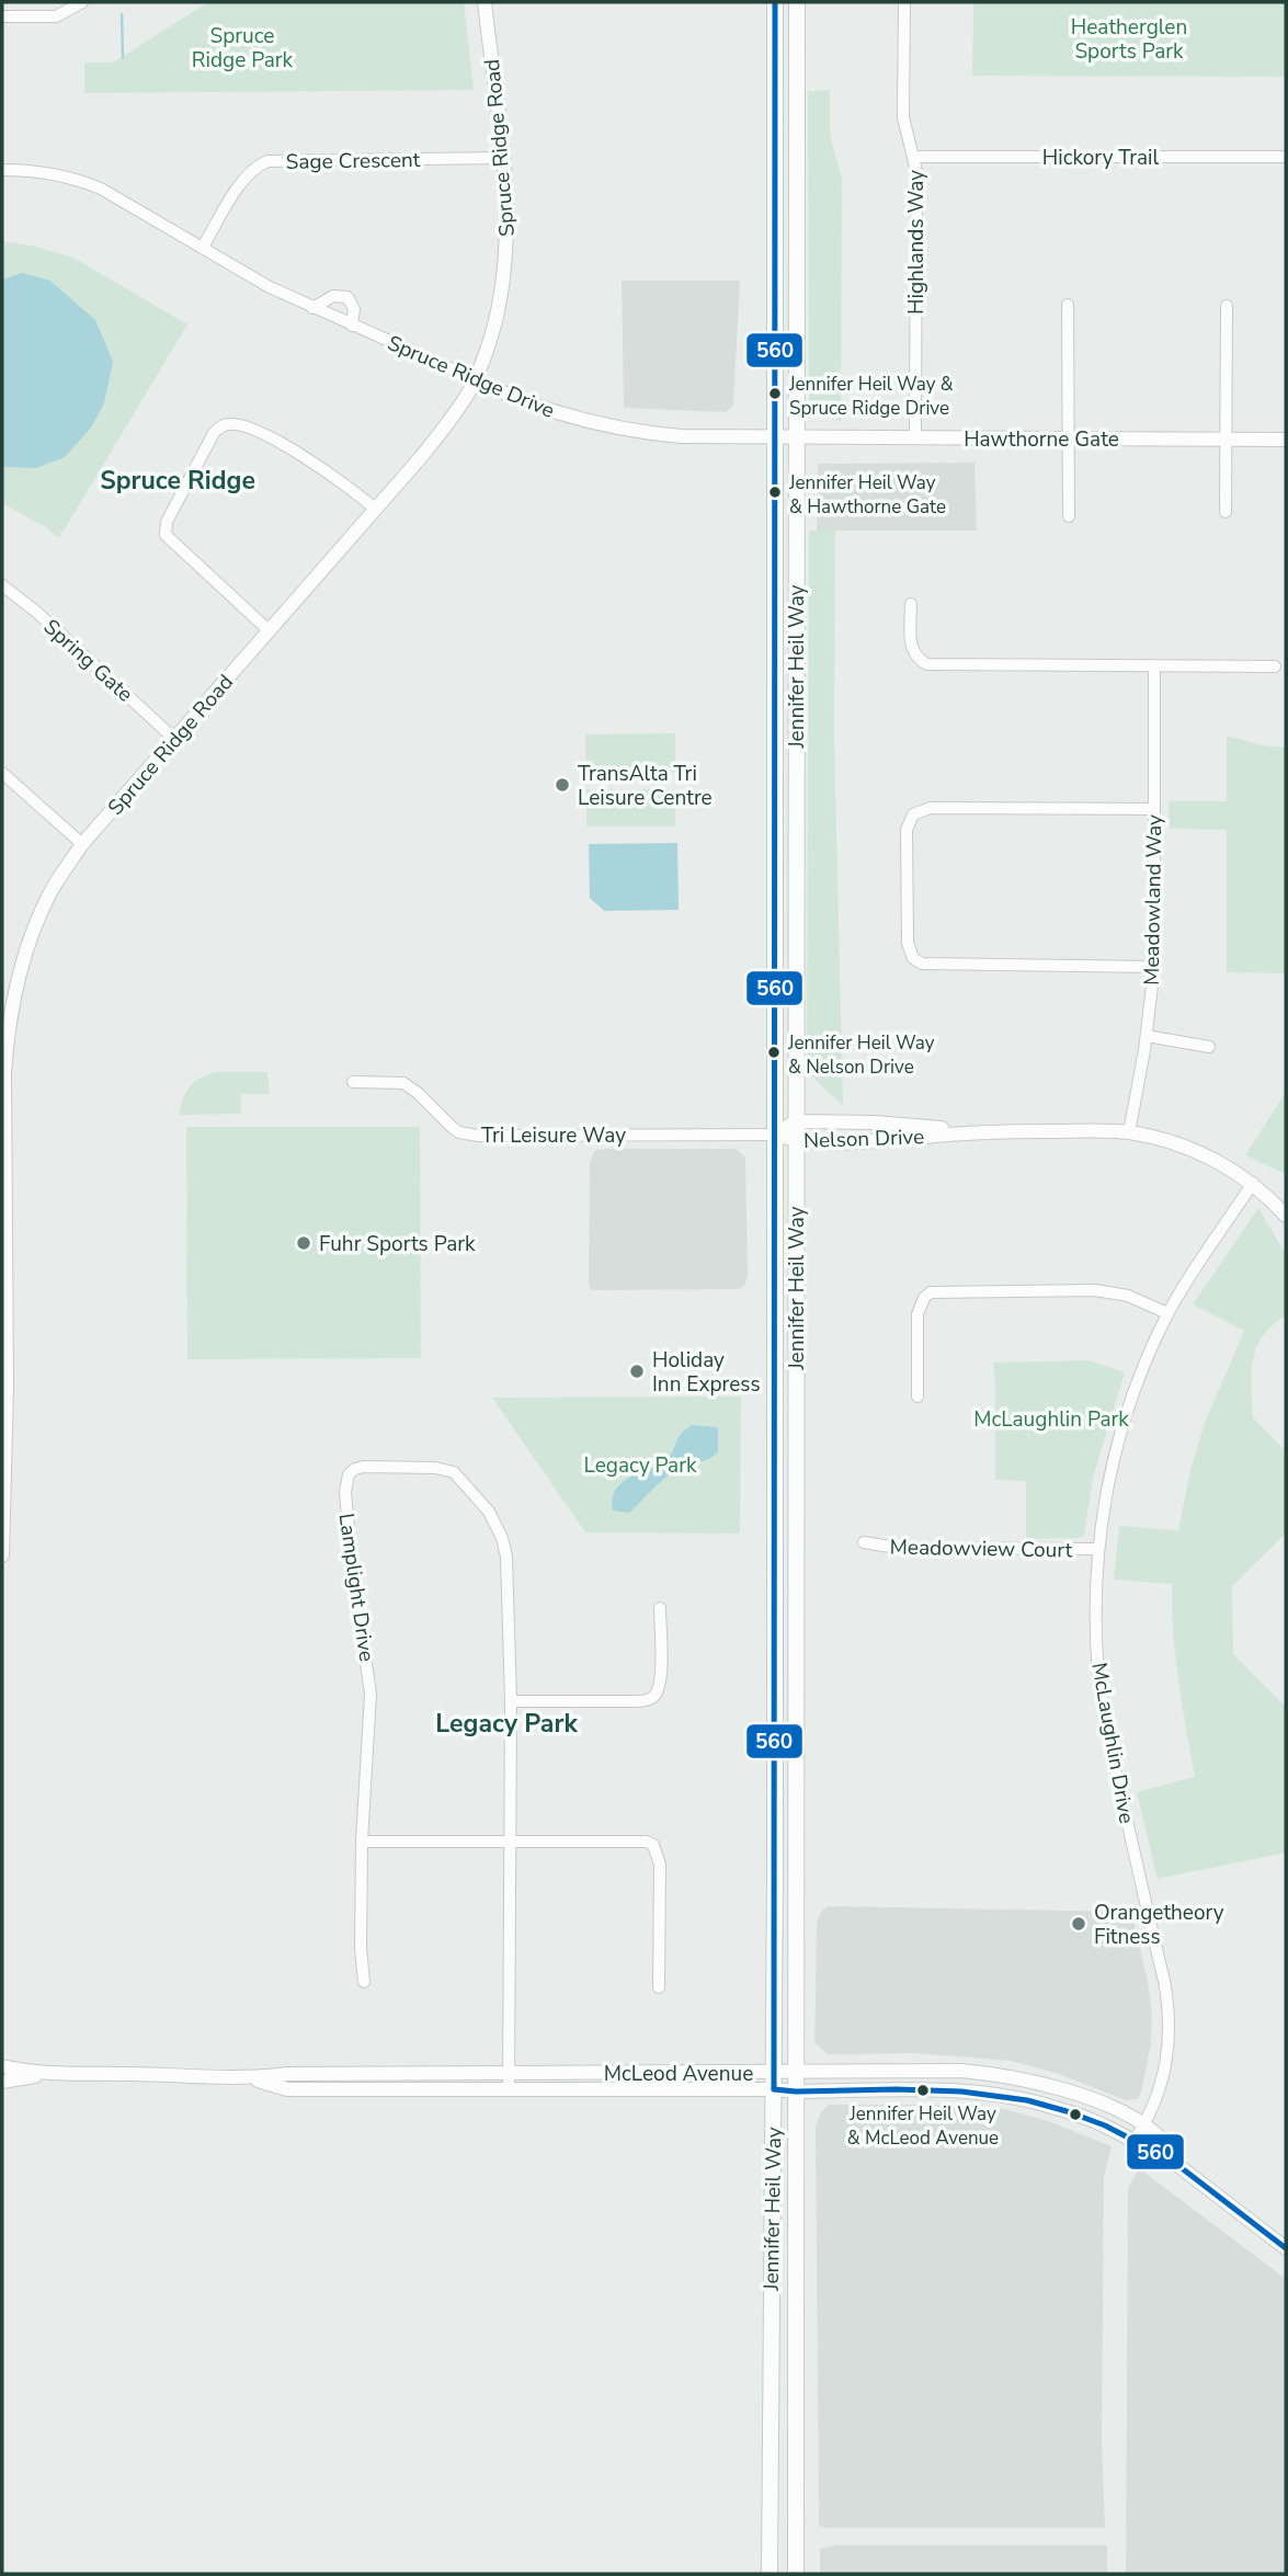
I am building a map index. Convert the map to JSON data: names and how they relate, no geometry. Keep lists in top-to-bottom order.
{
  "streets": {
    "main road": ["Jennifer Heil Way"],
    "street": [
      "Spruce Ridge Road",
      "Hickory Trail",
      "Sage Crescent",
      "Highlands Way",
      "Spruce Ridge Drive",
      "Hawthorne Gate",
      "Spring Gate",
      "Meadowland Way",
      "Tri Leisure Way",
      "Nelson Drive",
      "Meadowview Court",
      "Lamplight Drive",
      "McLaughlin Drive",
      "McLeod Avenue"
    ]
  },
  "crossings": [
    ["Spruce Ridge Road", "Sage Crescent"],
    ["Spruce Ridge Road", "Spruce Ridge Drive"],
    ["Spruce Ridge Road", "Spring Gate"],
    ["Hickory Trail", "Highlands Way"],
    ["Sage Crescent", "Spruce Ridge Drive"],
    ["Highlands Way", "Hawthorne Gate"],
    ["Spruce Ridge Drive", "Hawthorne Gate"],
    ["Spruce Ridge Drive", "Jennifer Heil Way"],
    ["Hawthorne Gate", "Jennifer Heil Way"],
    ["Jennifer Heil Way", "Tri Leisure Way"],
    ["Jennifer Heil Way", "Nelson Drive"],
    ["Jennifer Heil Way", "McLeod Avenue"],
    ["Meadowland Way", "Nelson Drive"],
    ["Tri Leisure Way", "Nelson Drive"],
    ["Nelson Drive", "McLaughlin Drive"],
    ["Meadowview Court", "McLaughlin Drive"],
    ["Lamplight Drive", "McLeod Avenue"],
    ["McLaughlin Drive", "McLeod Avenue"]
  ],
  "districts": ["Spruce Ridge", "Legacy Park"],
  "parks": [
    "Heatherglen Sports Park",
    "Spruce Ridge Park",
    "McLaughlin Park",
    "Legacy Park"
  ],
  "places": [
    "Jennifer Heil Way & Spruce Ridge Drive",
    "Jennifer Heil Way & Hawthorne Gate",
    "TransAlta Tri Leisure Centre",
    "Jennifer Heil Way & Nelson Drive",
    "Fuhr Sports Park",
    "Holiday Inn Express",
    "Orangetheory Fitness",
    "Jennifer Heil Way & McLeod Avenue"
  ],
  "lines": ["transit line 560"]
}
